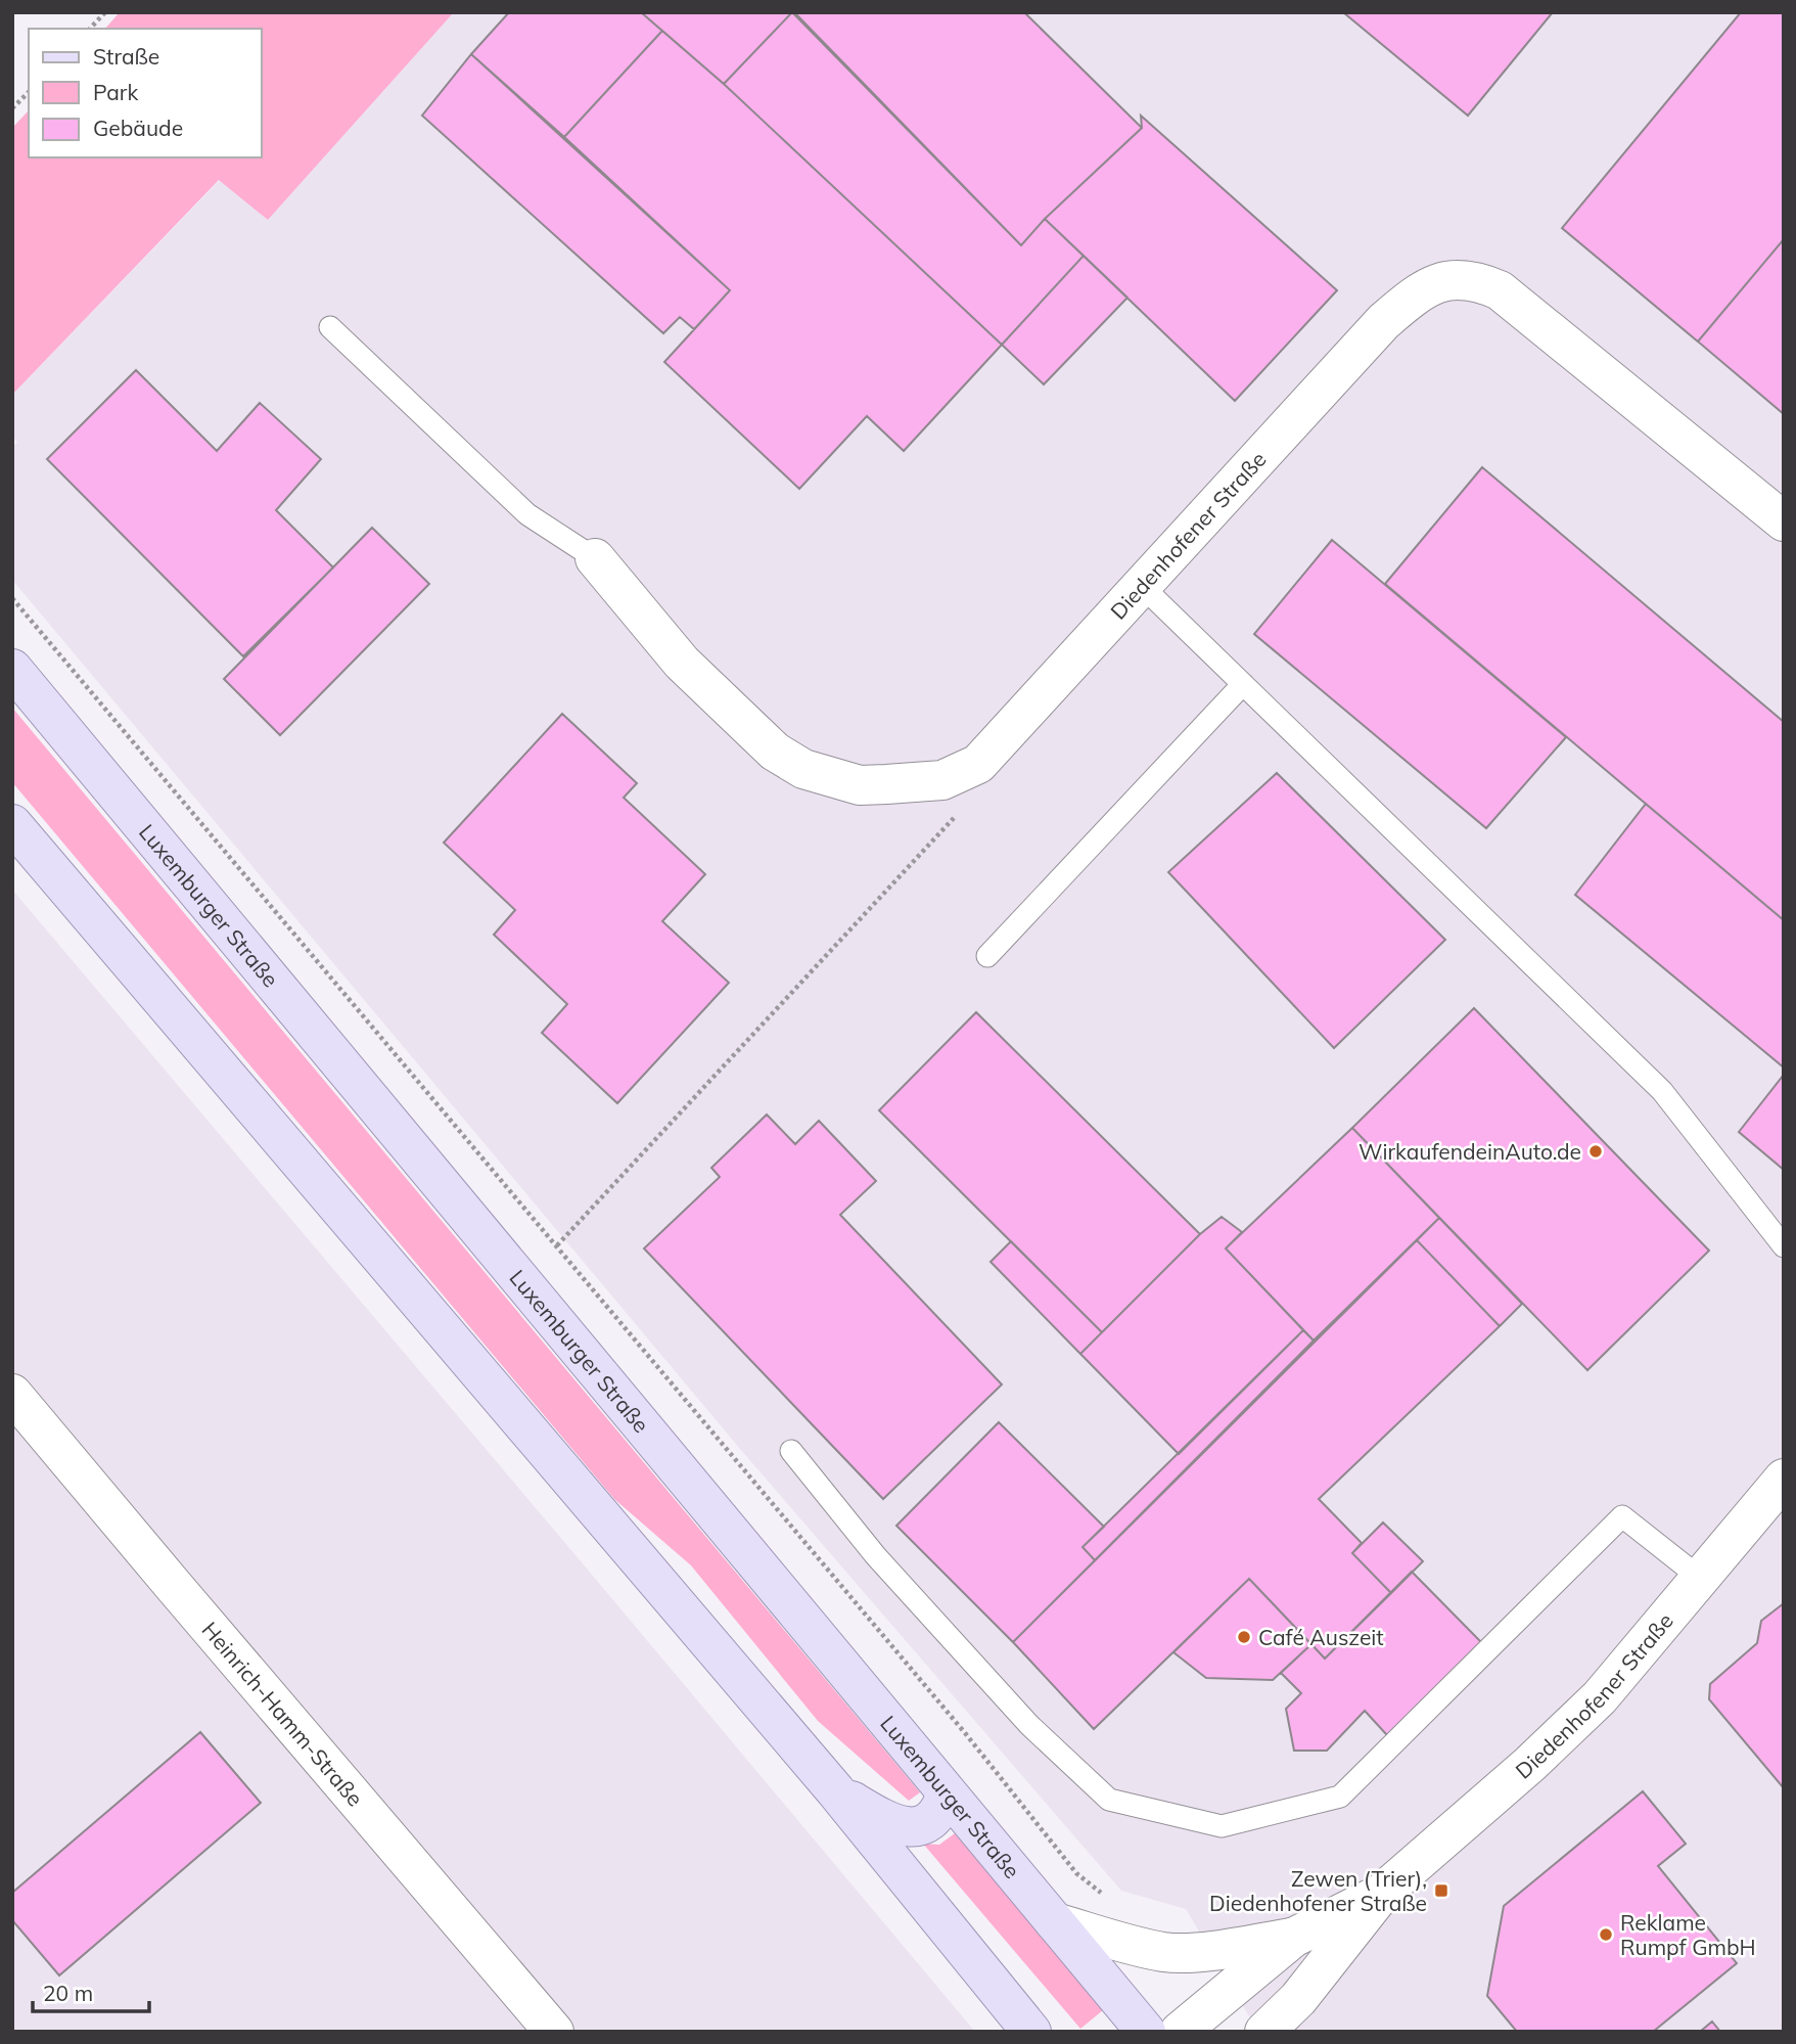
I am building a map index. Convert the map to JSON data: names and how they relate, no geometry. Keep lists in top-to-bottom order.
{
  "streets": {
    "main road": ["Luxemburger Straße"],
    "street": ["Diedenhofener Straße", "Heinrich-Hamm-Straße"]
  },
  "crossings": [
    ["Diedenhofener Straße", "Luxemburger Straße"]
  ],
  "places": {
    "other": ["WirkaufendeinAuto.de", "Café Auszeit", "Reklame Rumpf GmbH"],
    "transit": ["Zewen (Trier), Diedenhofener Straße"]
  },
  "legend": ["Straße", "Park", "Gebäude"],
  "scale_bar": "20 m"
}
